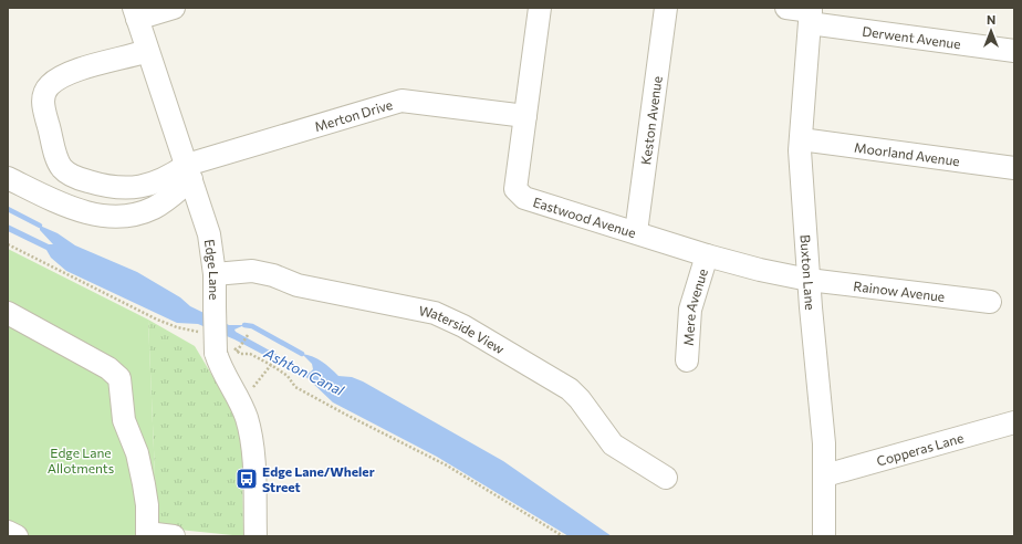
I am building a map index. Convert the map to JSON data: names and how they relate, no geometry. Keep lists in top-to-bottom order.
{
  "streets": {
    "street": [
      "Derwent Avenue",
      "Merton Drive",
      "Keston Avenue",
      "Moorland Avenue",
      "Eastwood Avenue",
      "Edge Lane",
      "Buxton Lane",
      "Rainow Avenue",
      "Mere Avenue",
      "Waterside View",
      "Copperas Lane"
    ]
  },
  "crossings": [
    ["Derwent Avenue", "Buxton Lane"],
    ["Merton Drive", "Eastwood Avenue"],
    ["Merton Drive", "Edge Lane"],
    ["Keston Avenue", "Eastwood Avenue"],
    ["Moorland Avenue", "Buxton Lane"],
    ["Eastwood Avenue", "Buxton Lane"],
    ["Eastwood Avenue", "Rainow Avenue"],
    ["Eastwood Avenue", "Mere Avenue"],
    ["Edge Lane", "Waterside View"],
    ["Buxton Lane", "Rainow Avenue"],
    ["Buxton Lane", "Copperas Lane"]
  ],
  "water": ["Ashton Canal"],
  "parks": ["Edge Lane Allotments"],
  "places": {
    "bus stop": ["Edge Lane/Wheler Street"]
  },
  "north": "top"
}
